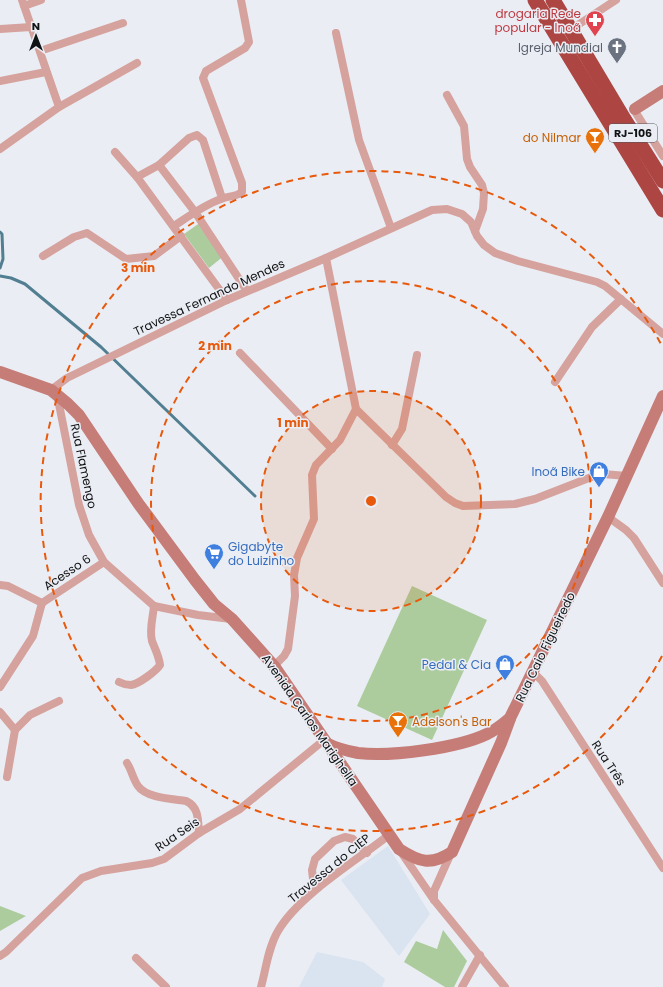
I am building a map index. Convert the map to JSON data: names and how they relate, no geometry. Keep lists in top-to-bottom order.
{
  "streets": {
    "highway": ["RJ-106"],
    "street": [
      "Travessa Fernando Mendes",
      "Rua Flamengo",
      "Acesso 6",
      "Rua Caio Figueiredo",
      "Avenida Carlos Marighella",
      "Rua Três",
      "Rua Seis",
      "Travessa do CIEP"
    ]
  },
  "crossings": [
    ["Travessa Fernando Mendes", "Rua Flamengo"],
    ["Travessa Fernando Mendes", "Avenida Carlos Marighella"],
    ["Rua Flamengo", "Acesso 6"],
    ["Rua Flamengo", "Avenida Carlos Marighella"],
    ["Rua Caio Figueiredo", "Avenida Carlos Marighella"],
    ["Rua Caio Figueiredo", "Rua Três"],
    ["Avenida Carlos Marighella", "Rua Seis"],
    ["Avenida Carlos Marighella", "Travessa do CIEP"]
  ],
  "places": {
    "pharmacy": ["drogaria Rede popular - Inoã"],
    "church": ["Igreja Mundial"],
    "bar": ["do Nilmar", "Adelson's Bar"],
    "shop": ["Inoã Bike", "Pedal & Cia"],
    "supermarket": ["Gigabyte do Luizinho"]
  },
  "north": "top",
  "rings": ["3 min", "2 min", "1 min"]
}
